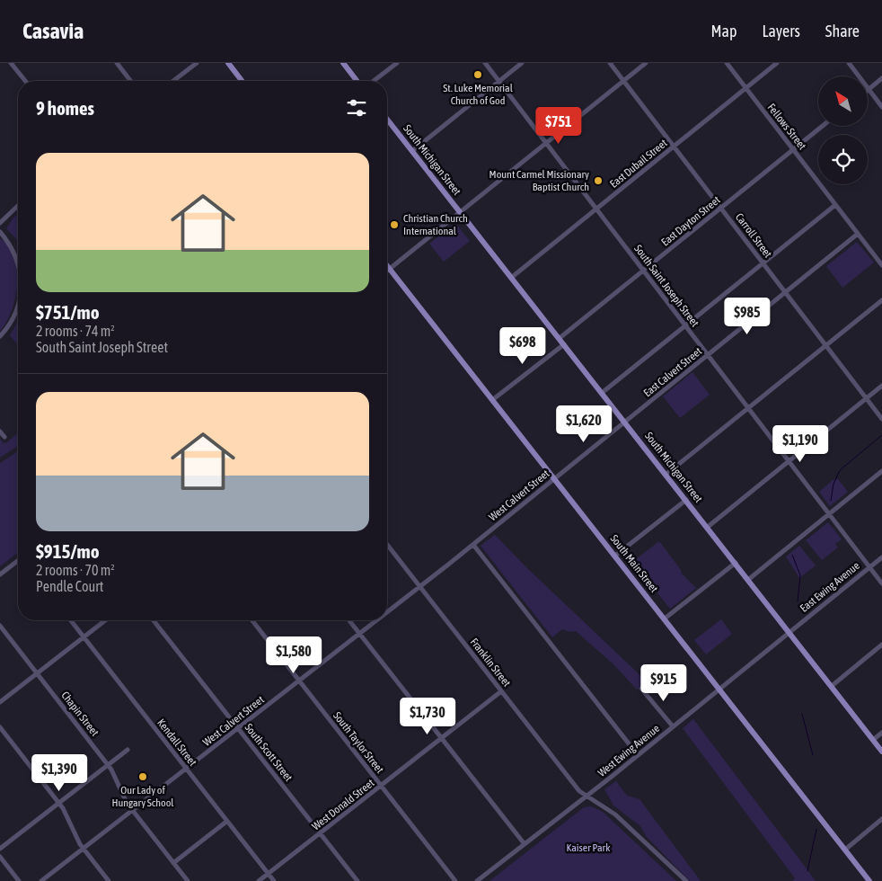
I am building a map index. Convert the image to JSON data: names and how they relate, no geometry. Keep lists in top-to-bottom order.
{
  "streets": {
    "main road": ["South Michigan Street", "South Main Street"],
    "street": [
      "Fellows Street",
      "East Dubail Street",
      "East Dayton Street",
      "Carroll Street",
      "South Saint Joseph Street",
      "East Calvert Street",
      "West Calvert Street",
      "East Ewing Avenue",
      "Franklin Street",
      "Chapin Street",
      "Kendall Street",
      "South Taylor Street",
      "West Ewing Avenue",
      "South Scott Street",
      "West Donald Street"
    ]
  },
  "crossings": [
    ["Fellows Street", "East Dubail Street"],
    ["Fellows Street", "East Dayton Street"],
    ["Fellows Street", "East Calvert Street"],
    ["South Michigan Street", "East Dubail Street"],
    ["South Michigan Street", "East Dayton Street"],
    ["South Michigan Street", "East Calvert Street"],
    ["South Michigan Street", "West Calvert Street"],
    ["South Michigan Street", "East Ewing Avenue"],
    ["South Michigan Street", "West Ewing Avenue"],
    ["East Dubail Street", "Carroll Street"],
    ["East Dubail Street", "South Saint Joseph Street"],
    ["East Dayton Street", "Carroll Street"],
    ["East Dayton Street", "South Saint Joseph Street"],
    ["Carroll Street", "East Calvert Street"],
    ["South Saint Joseph Street", "East Calvert Street"],
    ["South Saint Joseph Street", "East Ewing Avenue"],
    ["East Calvert Street", "West Calvert Street"],
    ["West Calvert Street", "South Main Street"],
    ["West Calvert Street", "Franklin Street"],
    ["West Calvert Street", "Chapin Street"],
    ["West Calvert Street", "Kendall Street"],
    ["West Calvert Street", "South Taylor Street"],
    ["West Calvert Street", "South Scott Street"],
    ["South Main Street", "West Ewing Avenue"],
    ["East Ewing Avenue", "West Ewing Avenue"],
    ["Franklin Street", "West Ewing Avenue"],
    ["Franklin Street", "West Donald Street"],
    ["Kendall Street", "West Donald Street"],
    ["South Taylor Street", "West Donald Street"],
    ["South Scott Street", "West Donald Street"]
  ],
  "parks": ["Kaiser Park"],
  "places": [
    "St. Luke Memorial Church of God",
    "Mount Carmel Missionary Baptist Church",
    "Christian Church International",
    "Our Lady of Hungary School"
  ],
  "north": "top left",
  "page": {
    "header": "Casavia",
    "nav": ["Map", "Layers", "Share"],
    "heading": "9 homes",
    "price": [
      "$751",
      "$985",
      "$698",
      "$1,620",
      "$1,190",
      "$1,580",
      "$915",
      "$1,730",
      "$1,390"
    ],
    "list": [
      {
        "name": "$751/mo",
        "note": "2 rooms · 74 m² · South Saint Joseph Street"
      },
      {
        "name": "$915/mo",
        "note": "2 rooms · 70 m² · Pendle Court"
      }
    ]
  }
}
